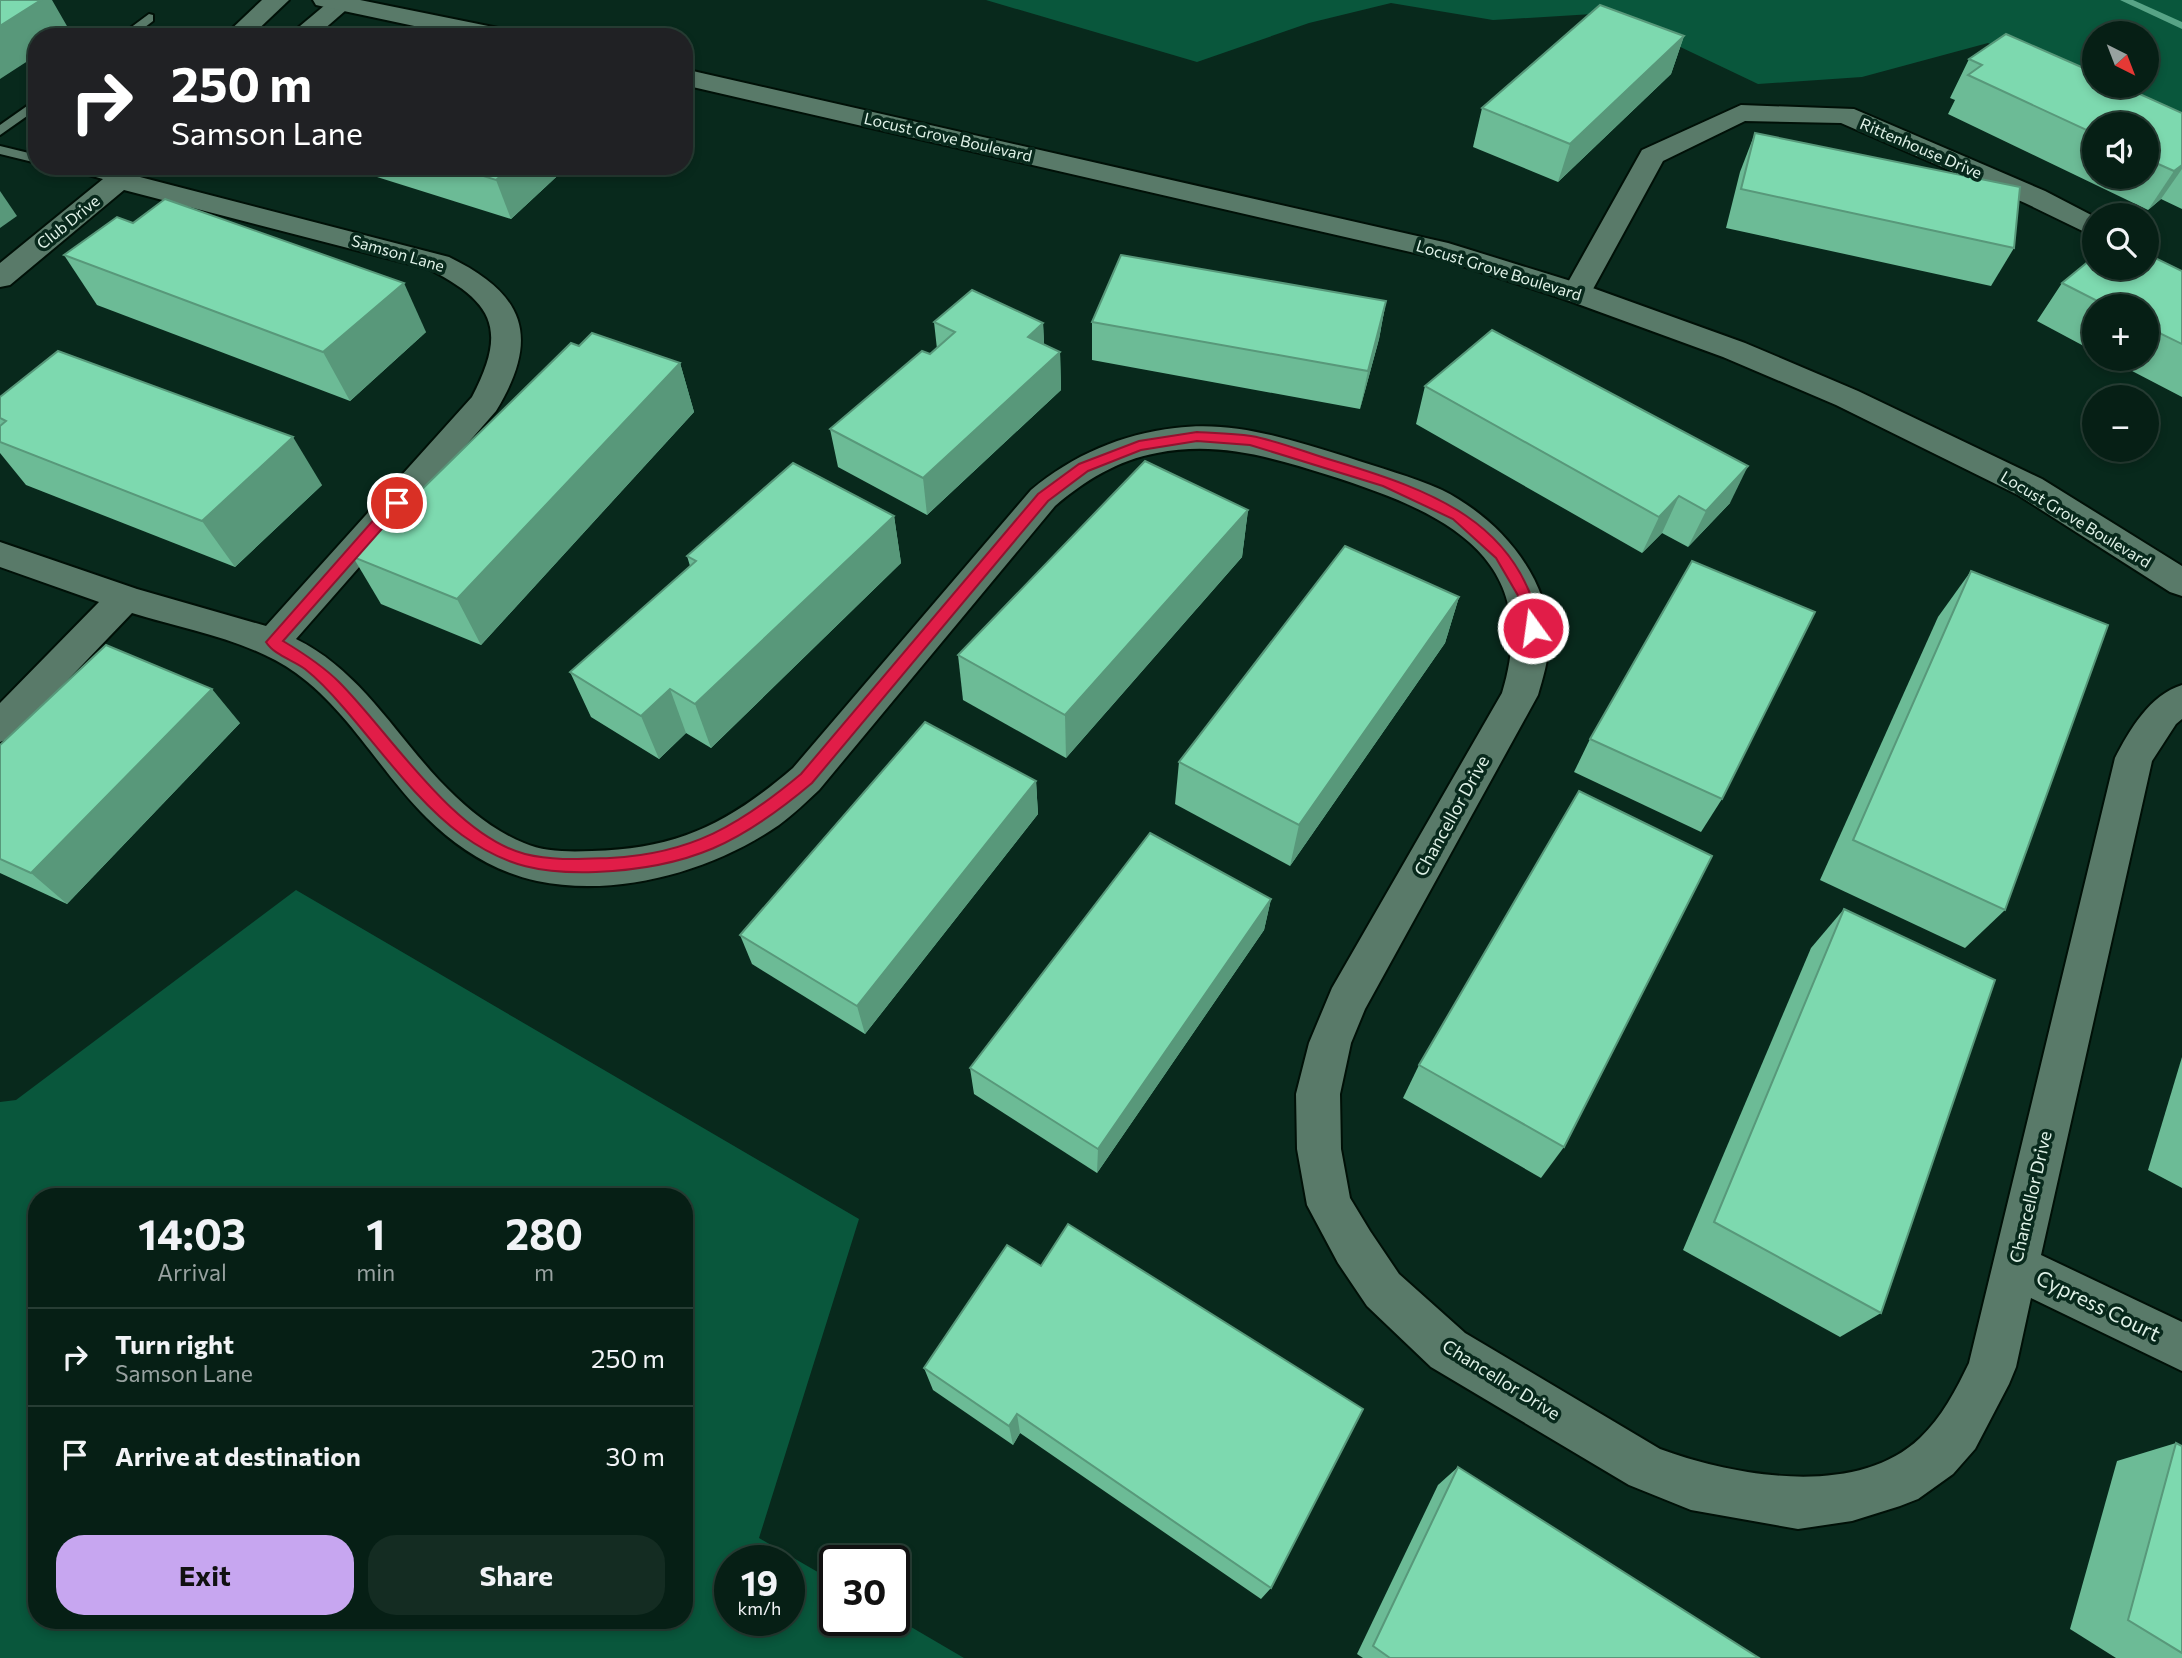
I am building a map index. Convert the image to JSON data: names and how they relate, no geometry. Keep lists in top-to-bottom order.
{
  "streets": {
    "street": [
      "Locust Grove Boulevard",
      "Rittenhouse Drive",
      "Club Drive",
      "Samson Lane",
      "Chancellor Drive",
      "Cypress Court"
    ]
  },
  "crossings": [
    ["Locust Grove Boulevard", "Rittenhouse Drive"],
    ["Samson Lane", "Chancellor Drive"],
    ["Chancellor Drive", "Cypress Court"]
  ],
  "north": "bottom right",
  "page": {
    "map_buttons": ["+", "−"],
    "turn": ["250 m", "Samson Lane"],
    "eta": [
      "14:03",
      "Arrival",
      "1",
      "min",
      "280",
      "m"
    ],
    "list": [
      {
        "name": "Turn right",
        "note": "Samson Lane",
        "value": "250 m"
      },
      {
        "name": "Arrive at destination",
        "value": "30 m"
      }
    ],
    "buttons": ["Exit", "Share"],
    "speed": "19 km/h",
    "limit": "30"
  }
}
